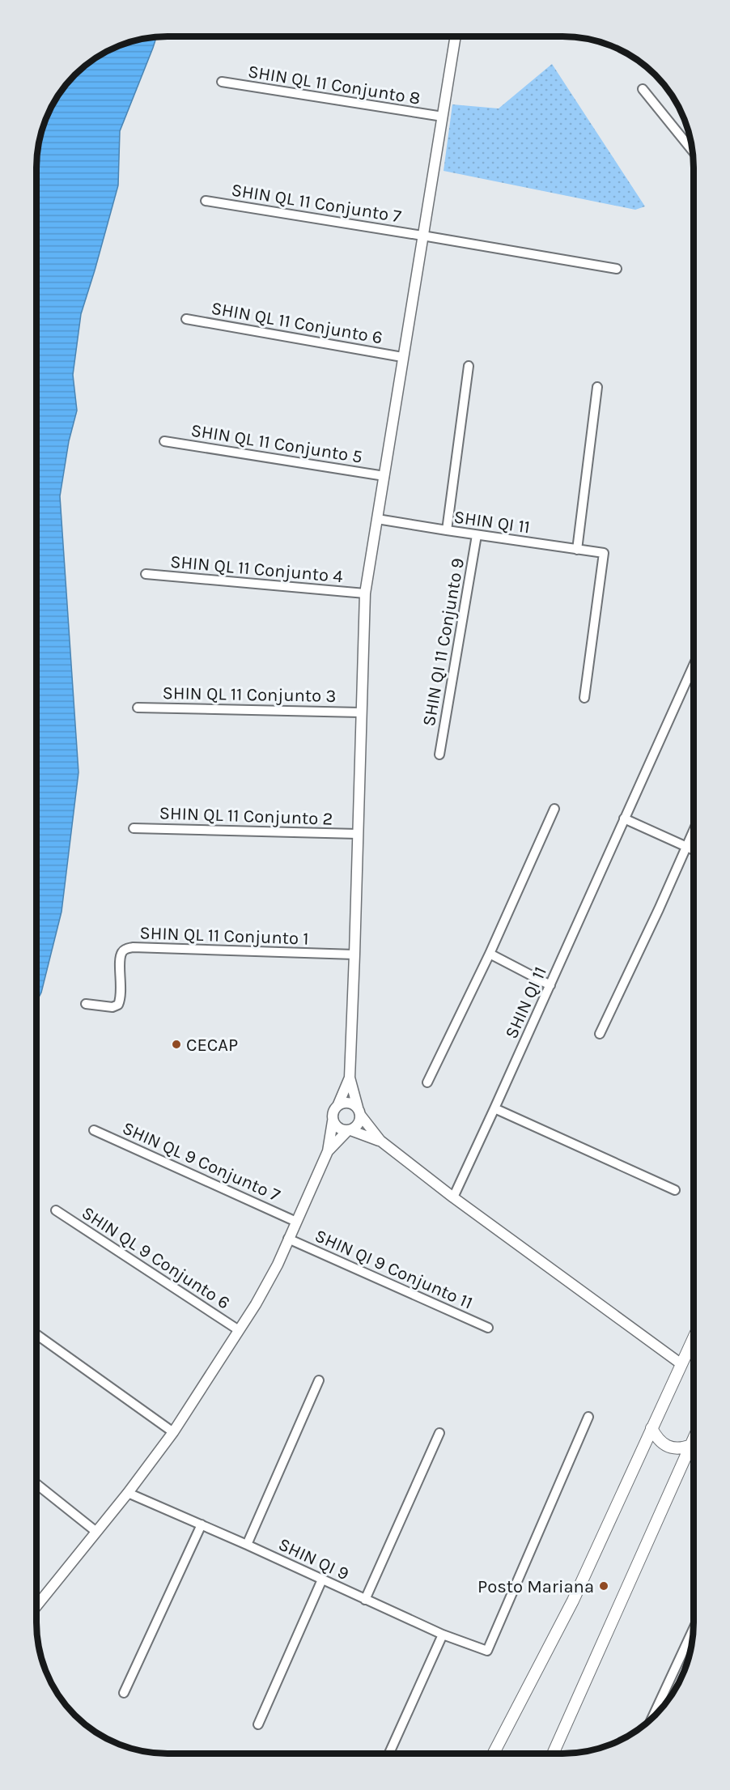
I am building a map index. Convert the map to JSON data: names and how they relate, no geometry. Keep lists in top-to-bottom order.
{
  "streets": {
    "street": [
      "SHIN QL 11 Conjunto 8",
      "SHIN QL 11 Conjunto 7",
      "SHIN QL 11 Conjunto 6",
      "SHIN QL 11 Conjunto 5",
      "SHIN QI 11",
      "SHIN QL 11 Conjunto 4",
      "SHIN QI 11 Conjunto 9",
      "SHIN QL 11 Conjunto 3",
      "SHIN QL 11 Conjunto 2",
      "SHIN QL 11 Conjunto 1",
      "SHIN QL 9 Conjunto 7",
      "SHIN QL 9 Conjunto 6",
      "SHIN QI 9 Conjunto 11",
      "SHIN QI 9"
    ]
  },
  "crossings": [
    ["SHIN QI 11", "SHIN QI 11 Conjunto 9"]
  ],
  "places": ["CECAP", "Posto Mariana"]
}
